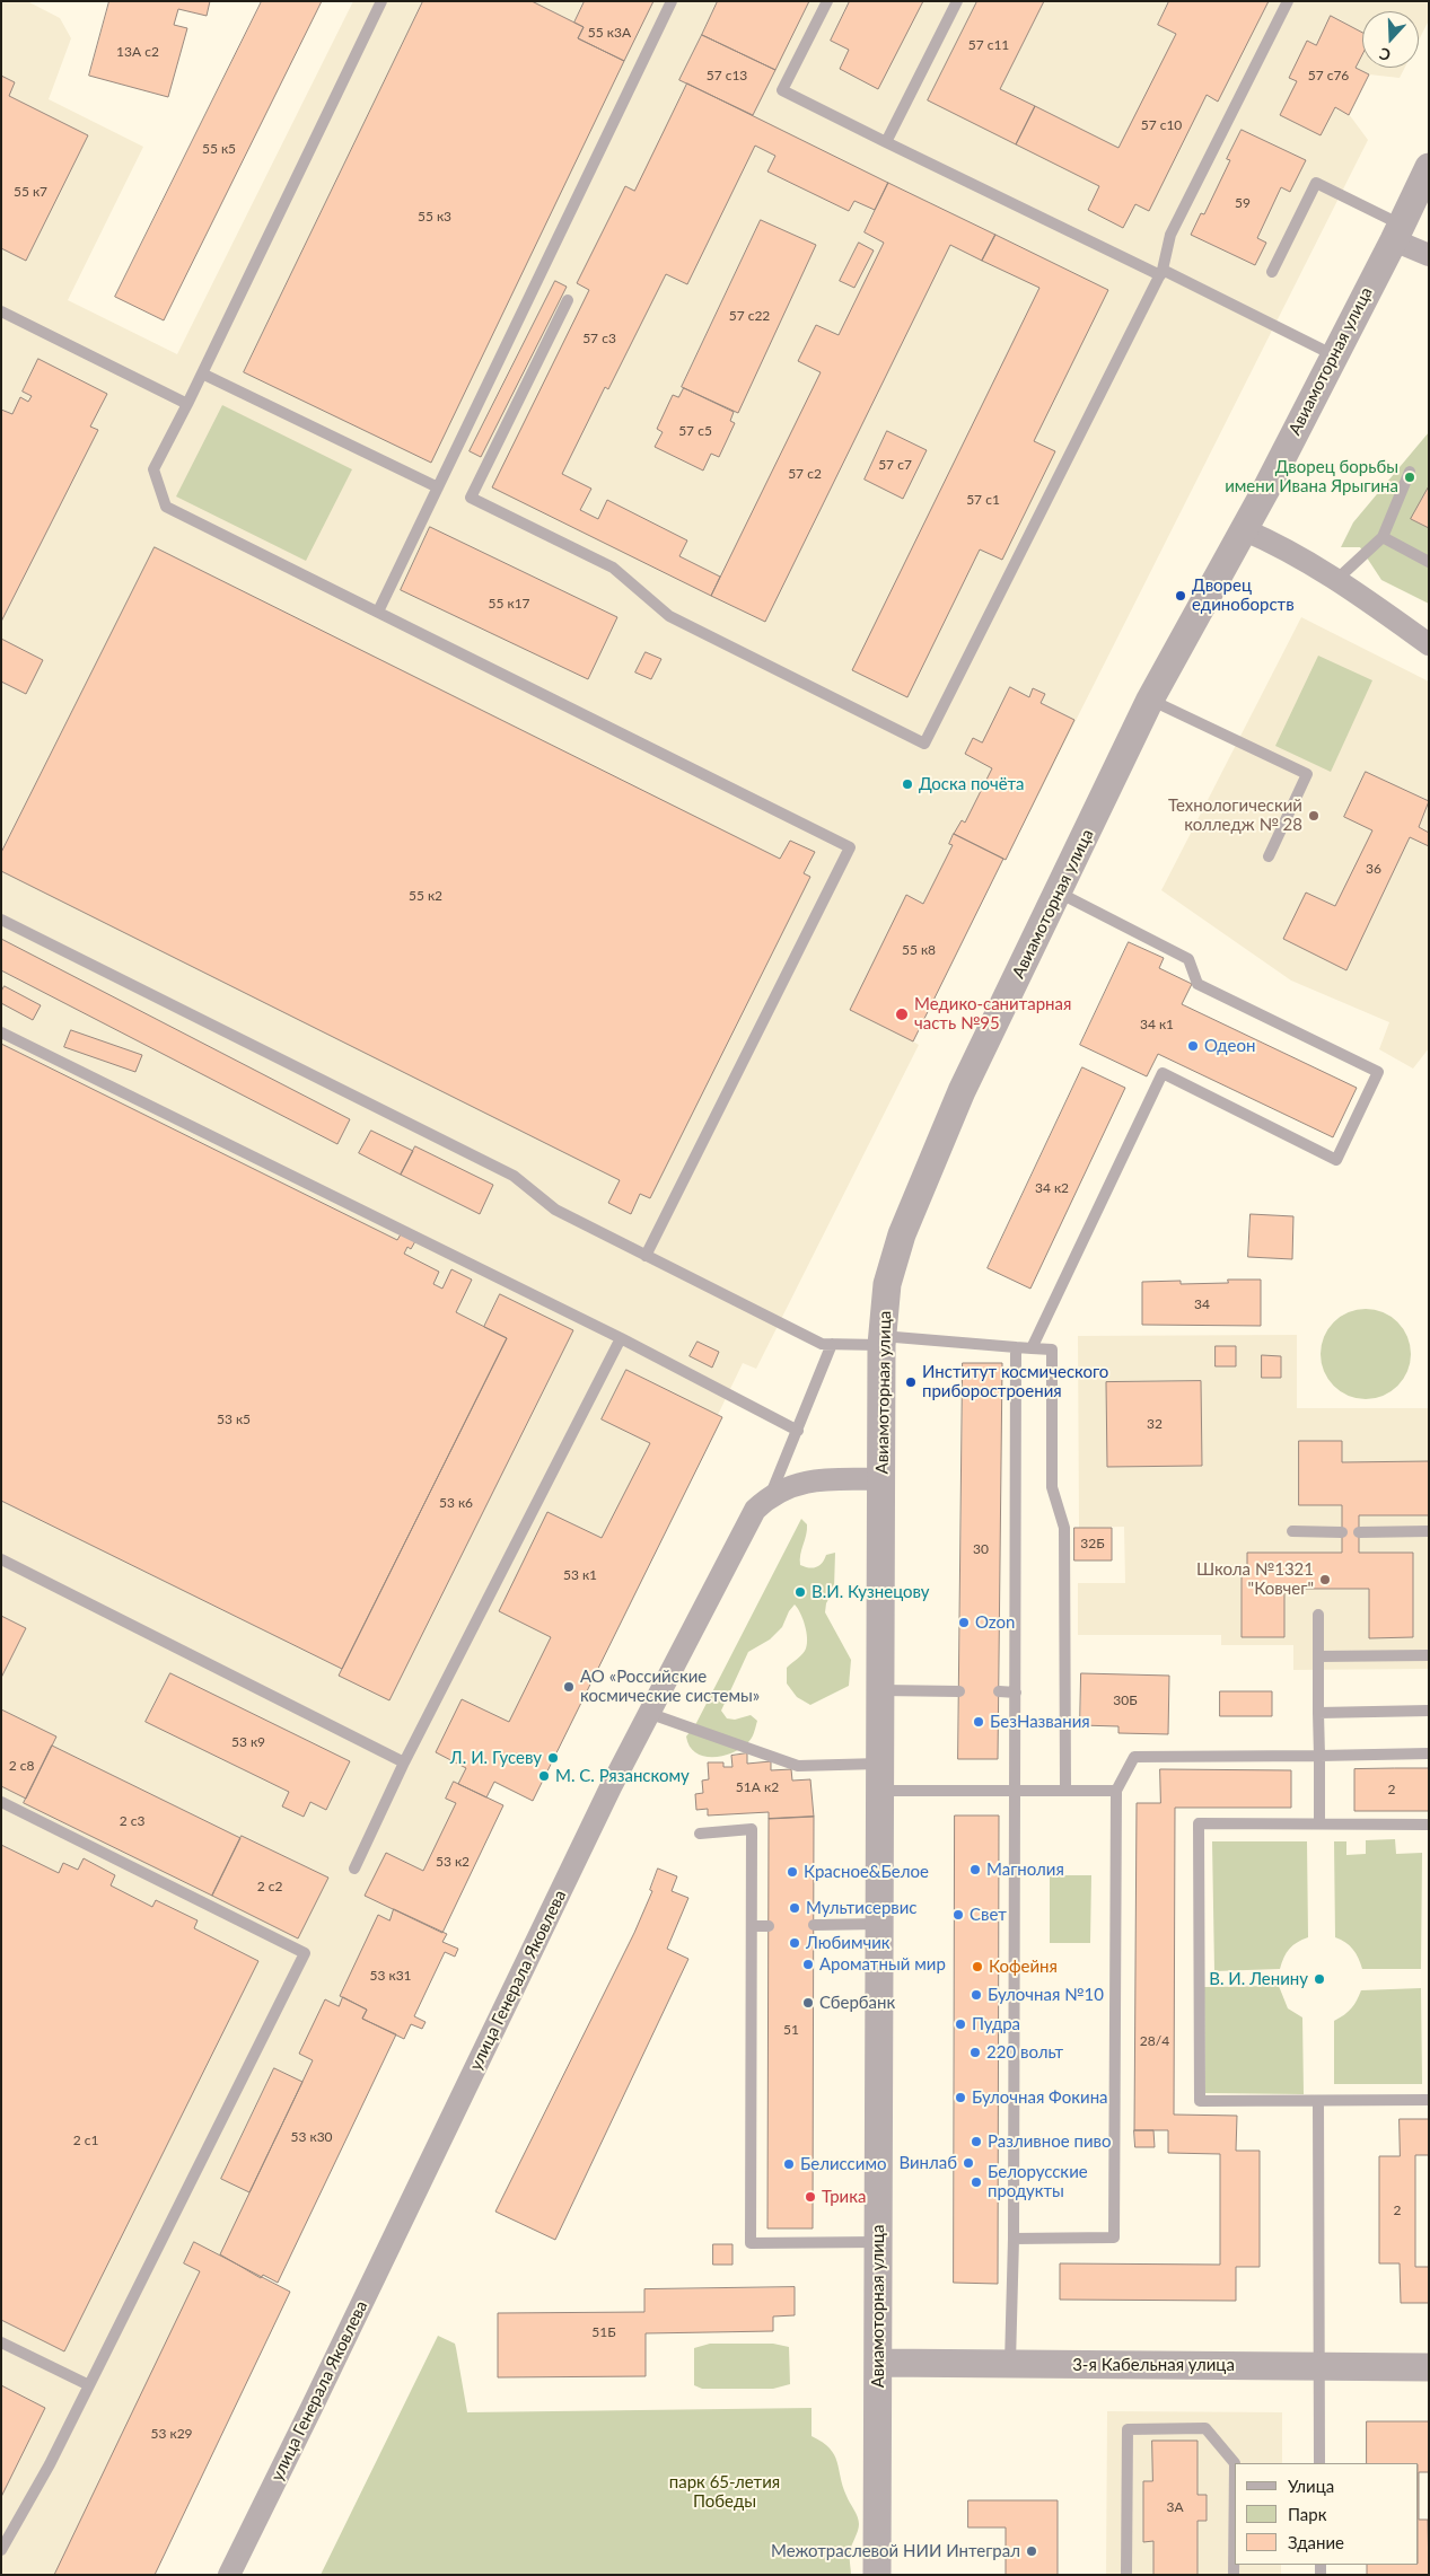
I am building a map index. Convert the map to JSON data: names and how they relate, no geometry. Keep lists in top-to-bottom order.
{
  "streets": {
    "street": ["Авиамоторная улица", "улица Генерала Яковлева", "3-я Кабельная улица"]
  },
  "crossings": [
    ["Авиамоторная улица", "улица Генерала Яковлева"],
    ["Авиамоторная улица", "3-я Кабельная улица"]
  ],
  "parks": ["парк 65-летия Победы"],
  "places": [
    "Дворец борьбы имени Ивана Ярыгина",
    "Дворец единоборств",
    "Доска почёта",
    "Технологический колледж № 28",
    "Медико-санитарная часть №95",
    "Одеон",
    "Институт космического приборостроения",
    "Школа №1321 \"Ковчег\"",
    "В.И. Кузнецову",
    "Ozon",
    "АО «Российские космические системы»",
    "БезНазвания",
    "Л. И. Гусеву",
    "М. С. Рязанскому",
    "Магнолия",
    "Красное&Белое",
    "Мультисервис",
    "Свет",
    "Любимчик",
    "Ароматный мир",
    "Кофейня",
    "В. И. Ленину",
    "Булочная №10",
    "Сбербанк",
    "Пудра",
    "220 вольт",
    "Булочная Фокина",
    "Разливное пиво",
    "Винлаб",
    "Белиссимо",
    "Белорусские продукты",
    "Трика",
    "Межотраслевой НИИ Интеграл"
  ],
  "house_numbers": [
    "55 к3А",
    "57 с11",
    "13А с2",
    "57 с13",
    "57 с76",
    "57 с10",
    "55 к5",
    "55 к7",
    "59",
    "55 к3",
    "57 с22",
    "57 с3",
    "57 с5",
    "57 с7",
    "57 с2",
    "57 с1",
    "55 к17",
    "36",
    "55 к2",
    "55 к8",
    "34 к1",
    "34 к2",
    "34",
    "53 к5",
    "32",
    "53 к6",
    "32Б",
    "30",
    "53 к1",
    "30Б",
    "53 к9",
    "2 с8",
    "51А к2",
    "2",
    "2 с3",
    "53 к2",
    "2 с2",
    "53 к31",
    "51",
    "28/4",
    "53 к30",
    "2 с1",
    "2",
    "51Б",
    "53 к29",
    "3А"
  ],
  "legend": ["Улица", "Парк", "Здание"],
  "north": "bottom"
}
